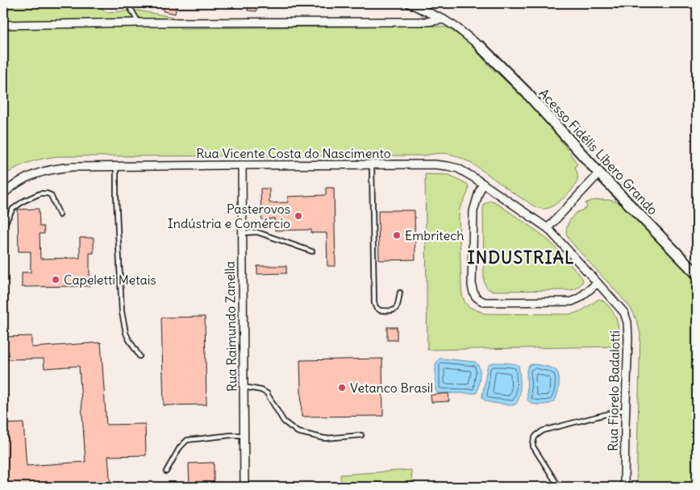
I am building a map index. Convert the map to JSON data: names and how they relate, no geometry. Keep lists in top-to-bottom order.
{
  "streets": {
    "street": [
      "Acesso Fidélis Líbero Grando",
      "Rua Vicente Costa do Nascimento",
      "Rua Raimundo Zanella",
      "Rua Fiorelo Badalotti"
    ]
  },
  "crossings": [
    ["Rua Vicente Costa do Nascimento", "Rua Raimundo Zanella"],
    ["Rua Vicente Costa do Nascimento", "Rua Fiorelo Badalotti"]
  ],
  "districts": ["INDUSTRIAL"],
  "places": [
    "Pasterovos Indústria e Comércio",
    "Embritech",
    "Capeletti Metais",
    "Vetanco Brasil"
  ]
}
